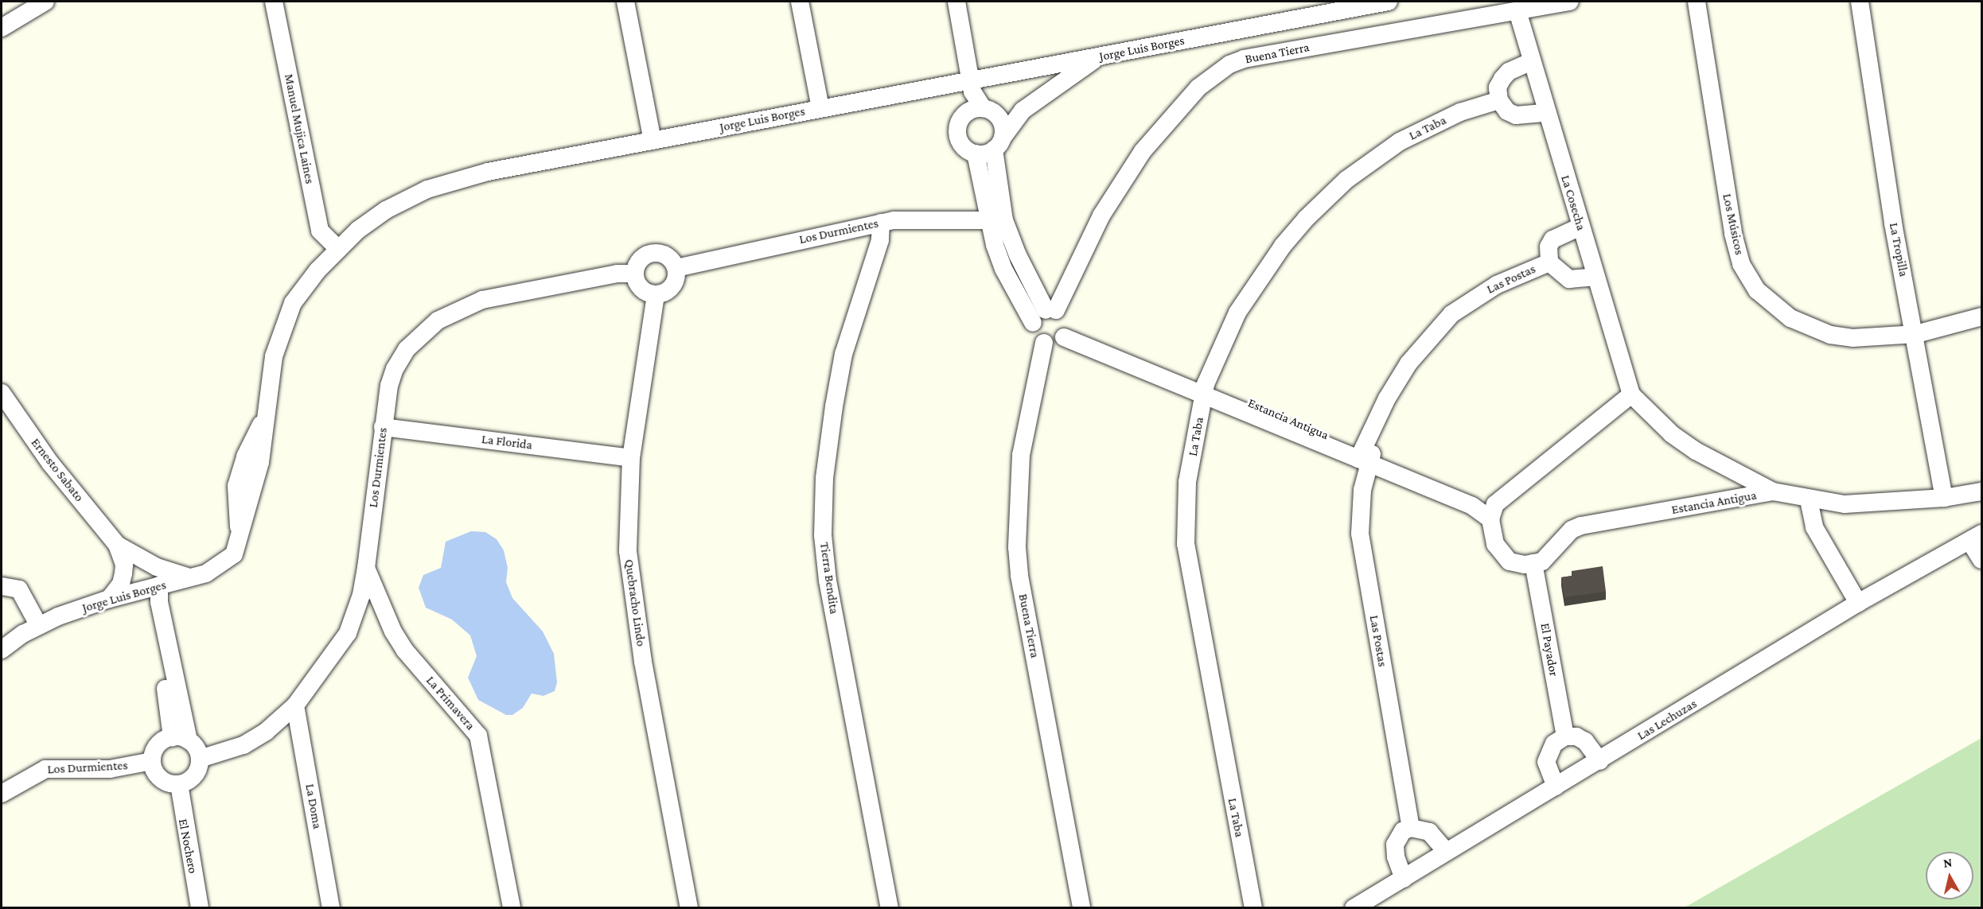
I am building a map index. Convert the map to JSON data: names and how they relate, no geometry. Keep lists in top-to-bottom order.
{
  "streets": {
    "street": [
      "Jorge Luis Borges",
      "Buena Tierra",
      "La Taba",
      "Manuel Mujica Laines",
      "La Cosecha",
      "Los Músicos",
      "Los Durmientes",
      "La Tropilla",
      "Las Postas",
      "Estancia Antigua",
      "La Florida",
      "Ernesto Sabato",
      "Tierra Bendita",
      "Quebracho Lindo",
      "El Payador",
      "La Primavera",
      "Las Lechuzas",
      "La Doma",
      "El Nochero"
    ]
  },
  "crossings": [
    ["Jorge Luis Borges", "Manuel Mujica Laines"],
    ["Jorge Luis Borges", "Ernesto Sabato"],
    ["Buena Tierra", "La Cosecha"],
    ["Buena Tierra", "Estancia Antigua"],
    ["La Taba", "Estancia Antigua"],
    ["La Cosecha", "Las Postas"],
    ["La Cosecha", "Estancia Antigua"],
    ["Los Músicos", "La Tropilla"],
    ["Los Durmientes", "La Florida"],
    ["Los Durmientes", "Tierra Bendita"],
    ["Los Durmientes", "Quebracho Lindo"],
    ["Los Durmientes", "La Primavera"],
    ["Los Durmientes", "La Doma"],
    ["Los Durmientes", "El Nochero"],
    ["La Tropilla", "Estancia Antigua"],
    ["Las Postas", "Estancia Antigua"],
    ["Estancia Antigua", "El Payador"],
    ["La Florida", "Quebracho Lindo"]
  ],
  "north": "top"
}
